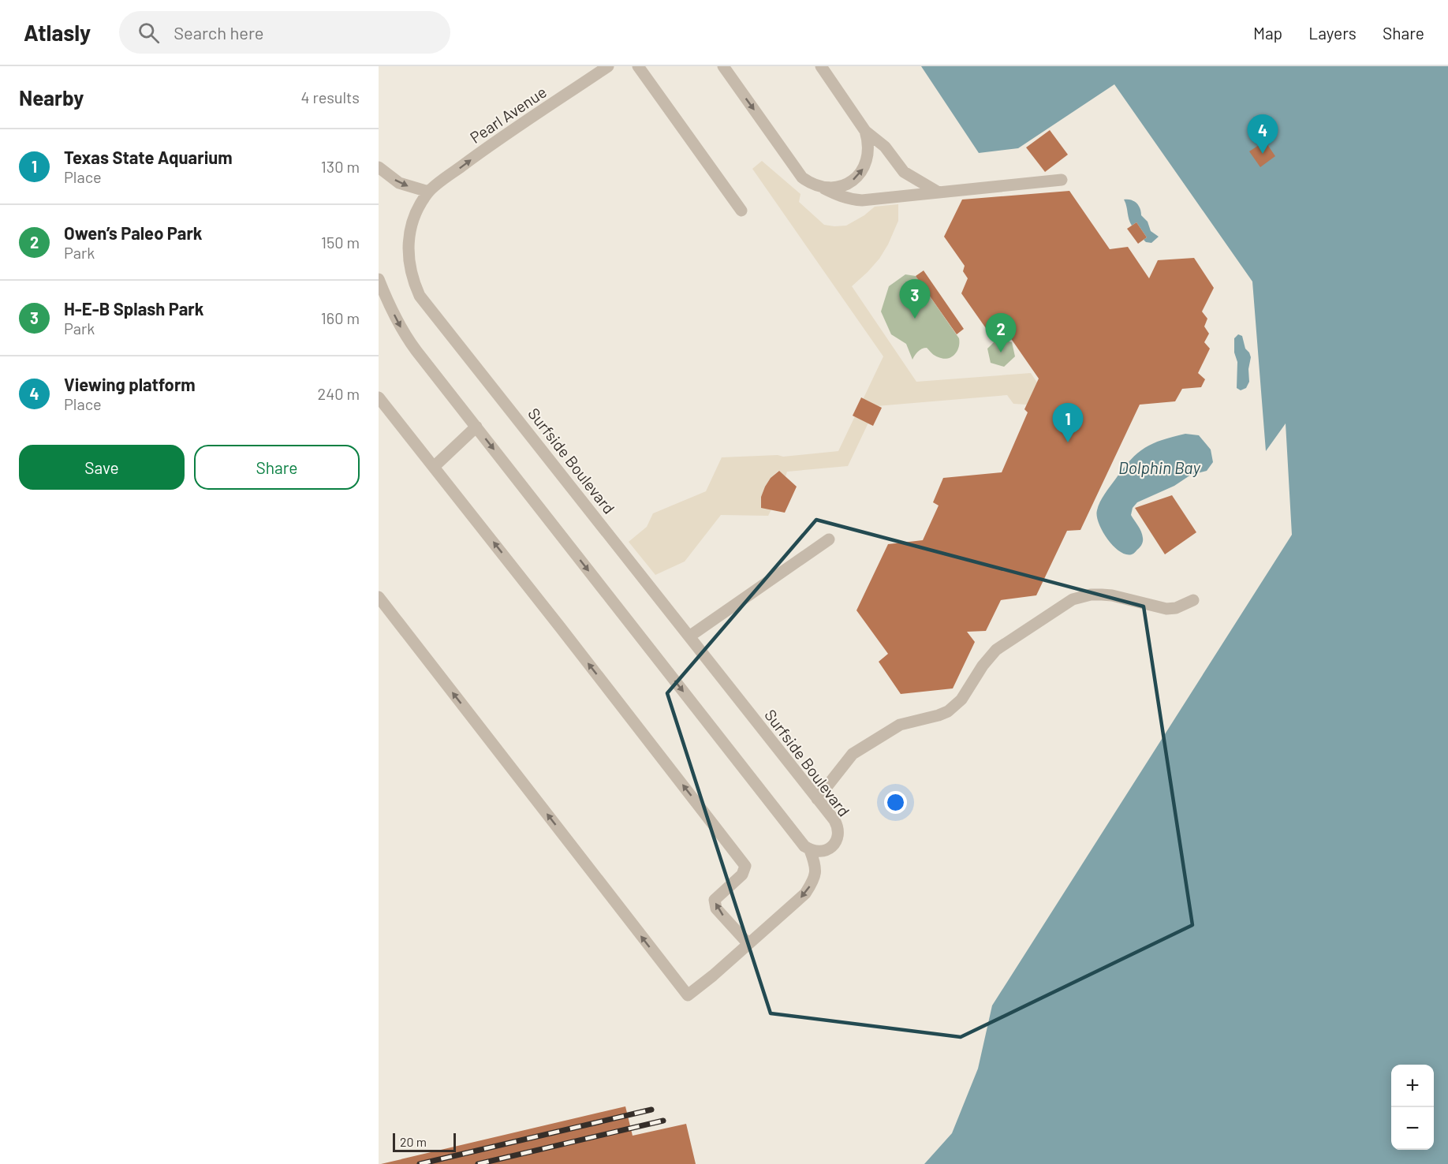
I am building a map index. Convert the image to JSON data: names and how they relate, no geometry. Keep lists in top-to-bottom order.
{
  "streets": {
    "street": ["Pearl Avenue", "Surfside Boulevard"]
  },
  "crossings": [
    ["Pearl Avenue", "Surfside Boulevard"]
  ],
  "one_way": ["Pearl Avenue"],
  "water": ["Dolphin Bay"],
  "scale_bar": "20 m",
  "page": {
    "header": "Atlasly",
    "search": "Search here",
    "nav": ["Map", "Layers", "Share"],
    "heading": ["Nearby", "4 results"],
    "pins": [
      "4",
      "3",
      "2",
      "1"
    ],
    "list": [
      {
        "mark": "1",
        "name": "Texas State Aquarium",
        "note": "Place",
        "value": "130 m"
      },
      {
        "mark": "2",
        "name": "Owen’s Paleo Park",
        "note": "Park",
        "value": "150 m"
      },
      {
        "mark": "3",
        "name": "H-E-B Splash Park",
        "note": "Park",
        "value": "160 m"
      },
      {
        "mark": "4",
        "name": "Viewing platform",
        "note": "Place",
        "value": "240 m"
      }
    ],
    "buttons": ["Save", "Share"],
    "map_buttons": ["+", "−"],
    "scale": "20 m"
  }
}
